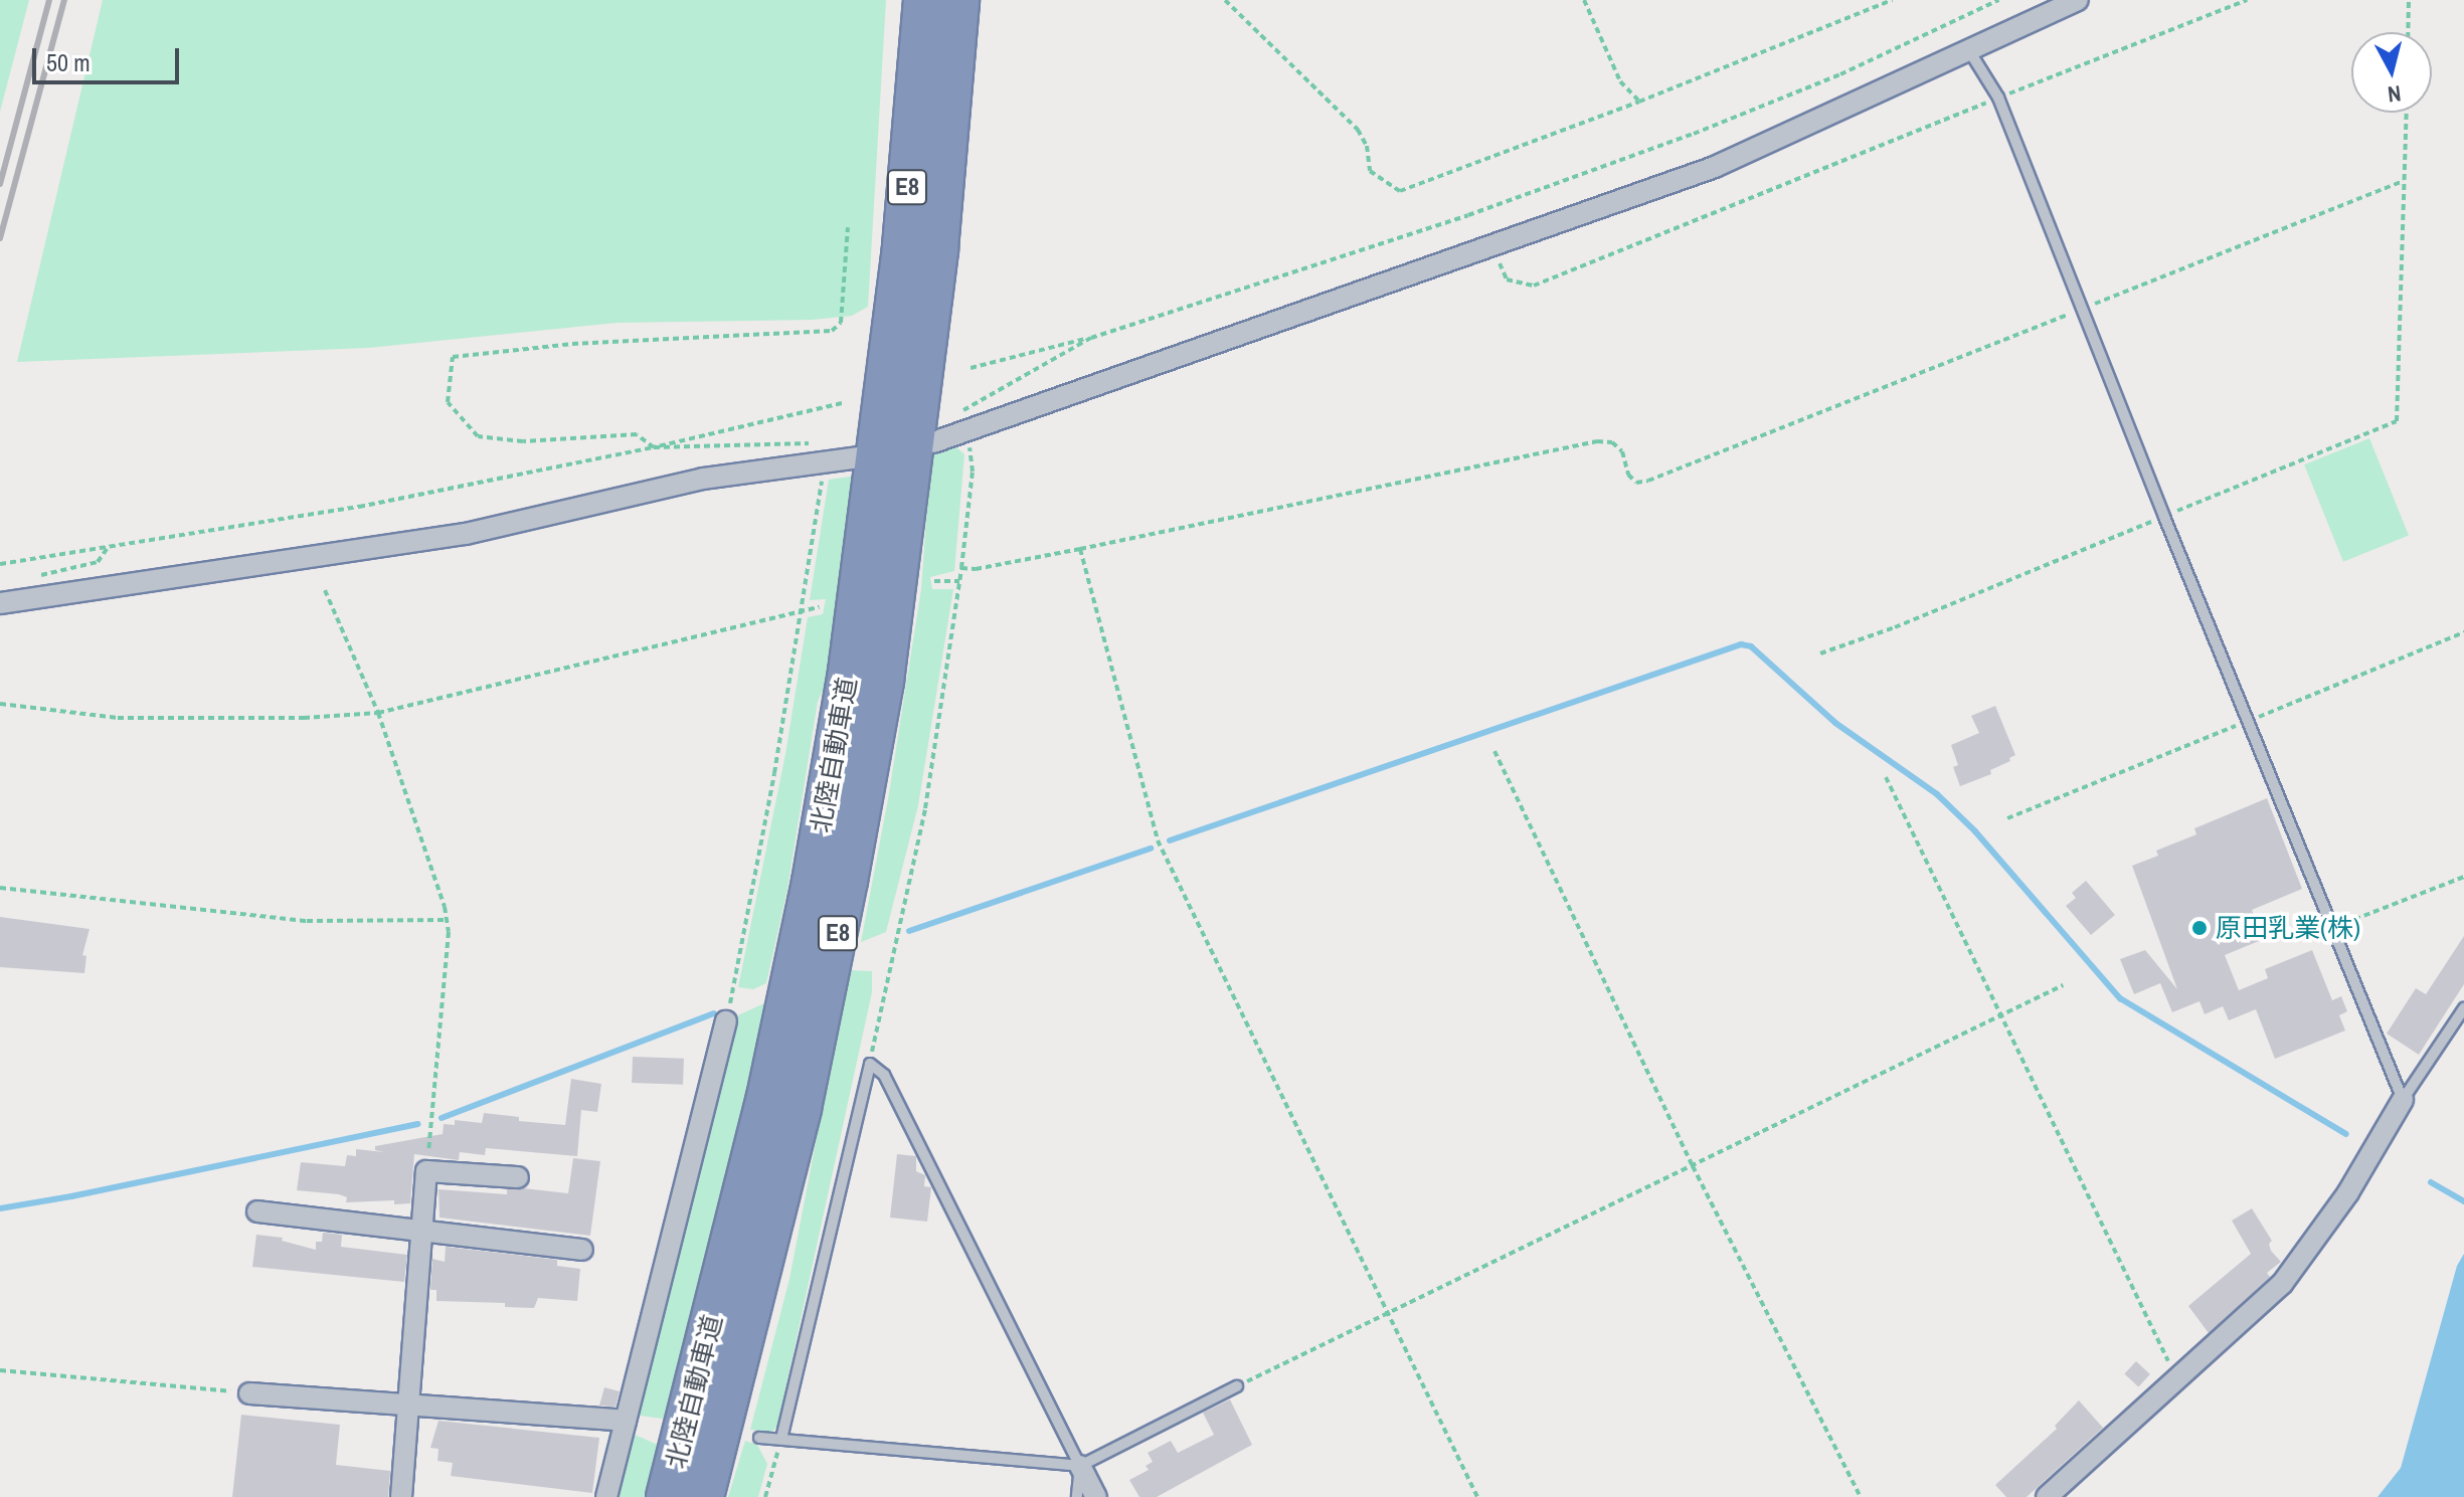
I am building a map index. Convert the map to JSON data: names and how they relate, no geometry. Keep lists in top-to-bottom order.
{
  "streets": {
    "highway": ["E8", "北陸自動車道"]
  },
  "places": ["原田乳業(株)"],
  "scale_bar": "50 m",
  "north": "bottom"
}
